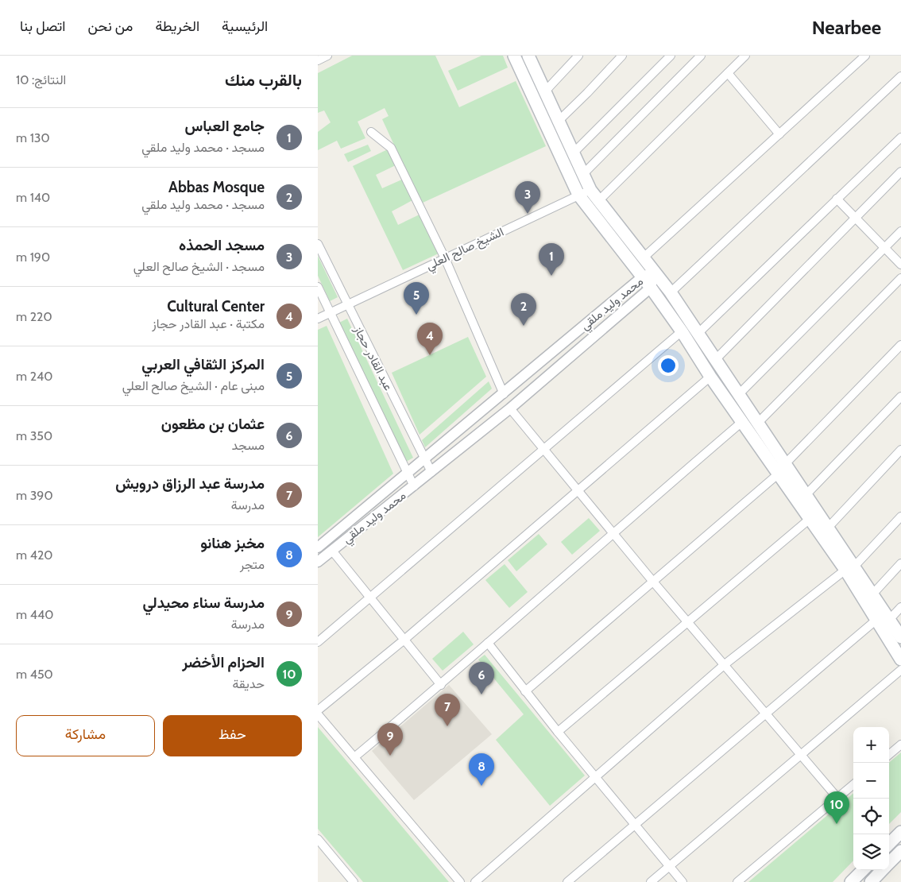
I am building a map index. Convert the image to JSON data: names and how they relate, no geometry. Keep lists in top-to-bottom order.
{
  "streets": {
    "street": ["الشيخ صالح العلي", "محمد وليد ملقي", "عبد القادر حجاز"]
  },
  "crossings": [
    ["الشيخ صالح العلي", "عبد القادر حجاز"],
    ["محمد وليد ملقي", "عبد القادر حجاز"]
  ],
  "page": {
    "header": "Nearbee",
    "nav": [
      "الرئيسية",
      "الخريطة",
      "من نحن",
      "اتصل بنا"
    ],
    "heading": ["بالقرب منك", "النتائج: 10"],
    "list": [
      {
        "mark": "1",
        "name": "جامع العباس",
        "note": "مسجد · محمد وليد ملقي",
        "value": "130 m"
      },
      {
        "mark": "2",
        "name": "Abbas Mosque",
        "note": "مسجد · محمد وليد ملقي",
        "value": "140 m"
      },
      {
        "mark": "3",
        "name": "مسجد الحمذه",
        "note": "مسجد · الشيخ صالح العلي",
        "value": "190 m"
      },
      {
        "mark": "4",
        "name": "Cultural Center",
        "note": "مكتبة · عبد القادر حجاز",
        "value": "220 m"
      },
      {
        "mark": "5",
        "name": "المركز الثقافي العربي",
        "note": "مبنى عام · الشيخ صالح العلي",
        "value": "240 m"
      },
      {
        "mark": "6",
        "name": "عثمان بن مظعون",
        "note": "مسجد",
        "value": "350 m"
      },
      {
        "mark": "7",
        "name": "مدرسة عبد الرزاق درويش",
        "note": "مدرسة",
        "value": "390 m"
      },
      {
        "mark": "8",
        "name": "مخبز هنانو",
        "note": "متجر",
        "value": "420 m"
      },
      {
        "mark": "9",
        "name": "مدرسة سناء محيدلي",
        "note": "مدرسة",
        "value": "440 m"
      },
      {
        "mark": "10",
        "name": "الحزام الأخضر",
        "note": "حديقة",
        "value": "450 m"
      }
    ],
    "pins": [
      "3",
      "1",
      "5",
      "2",
      "4",
      "6",
      "7",
      "9",
      "8",
      "10"
    ],
    "buttons": ["حفظ", "مشاركة"],
    "map_buttons": ["+", "−"]
  }
}
